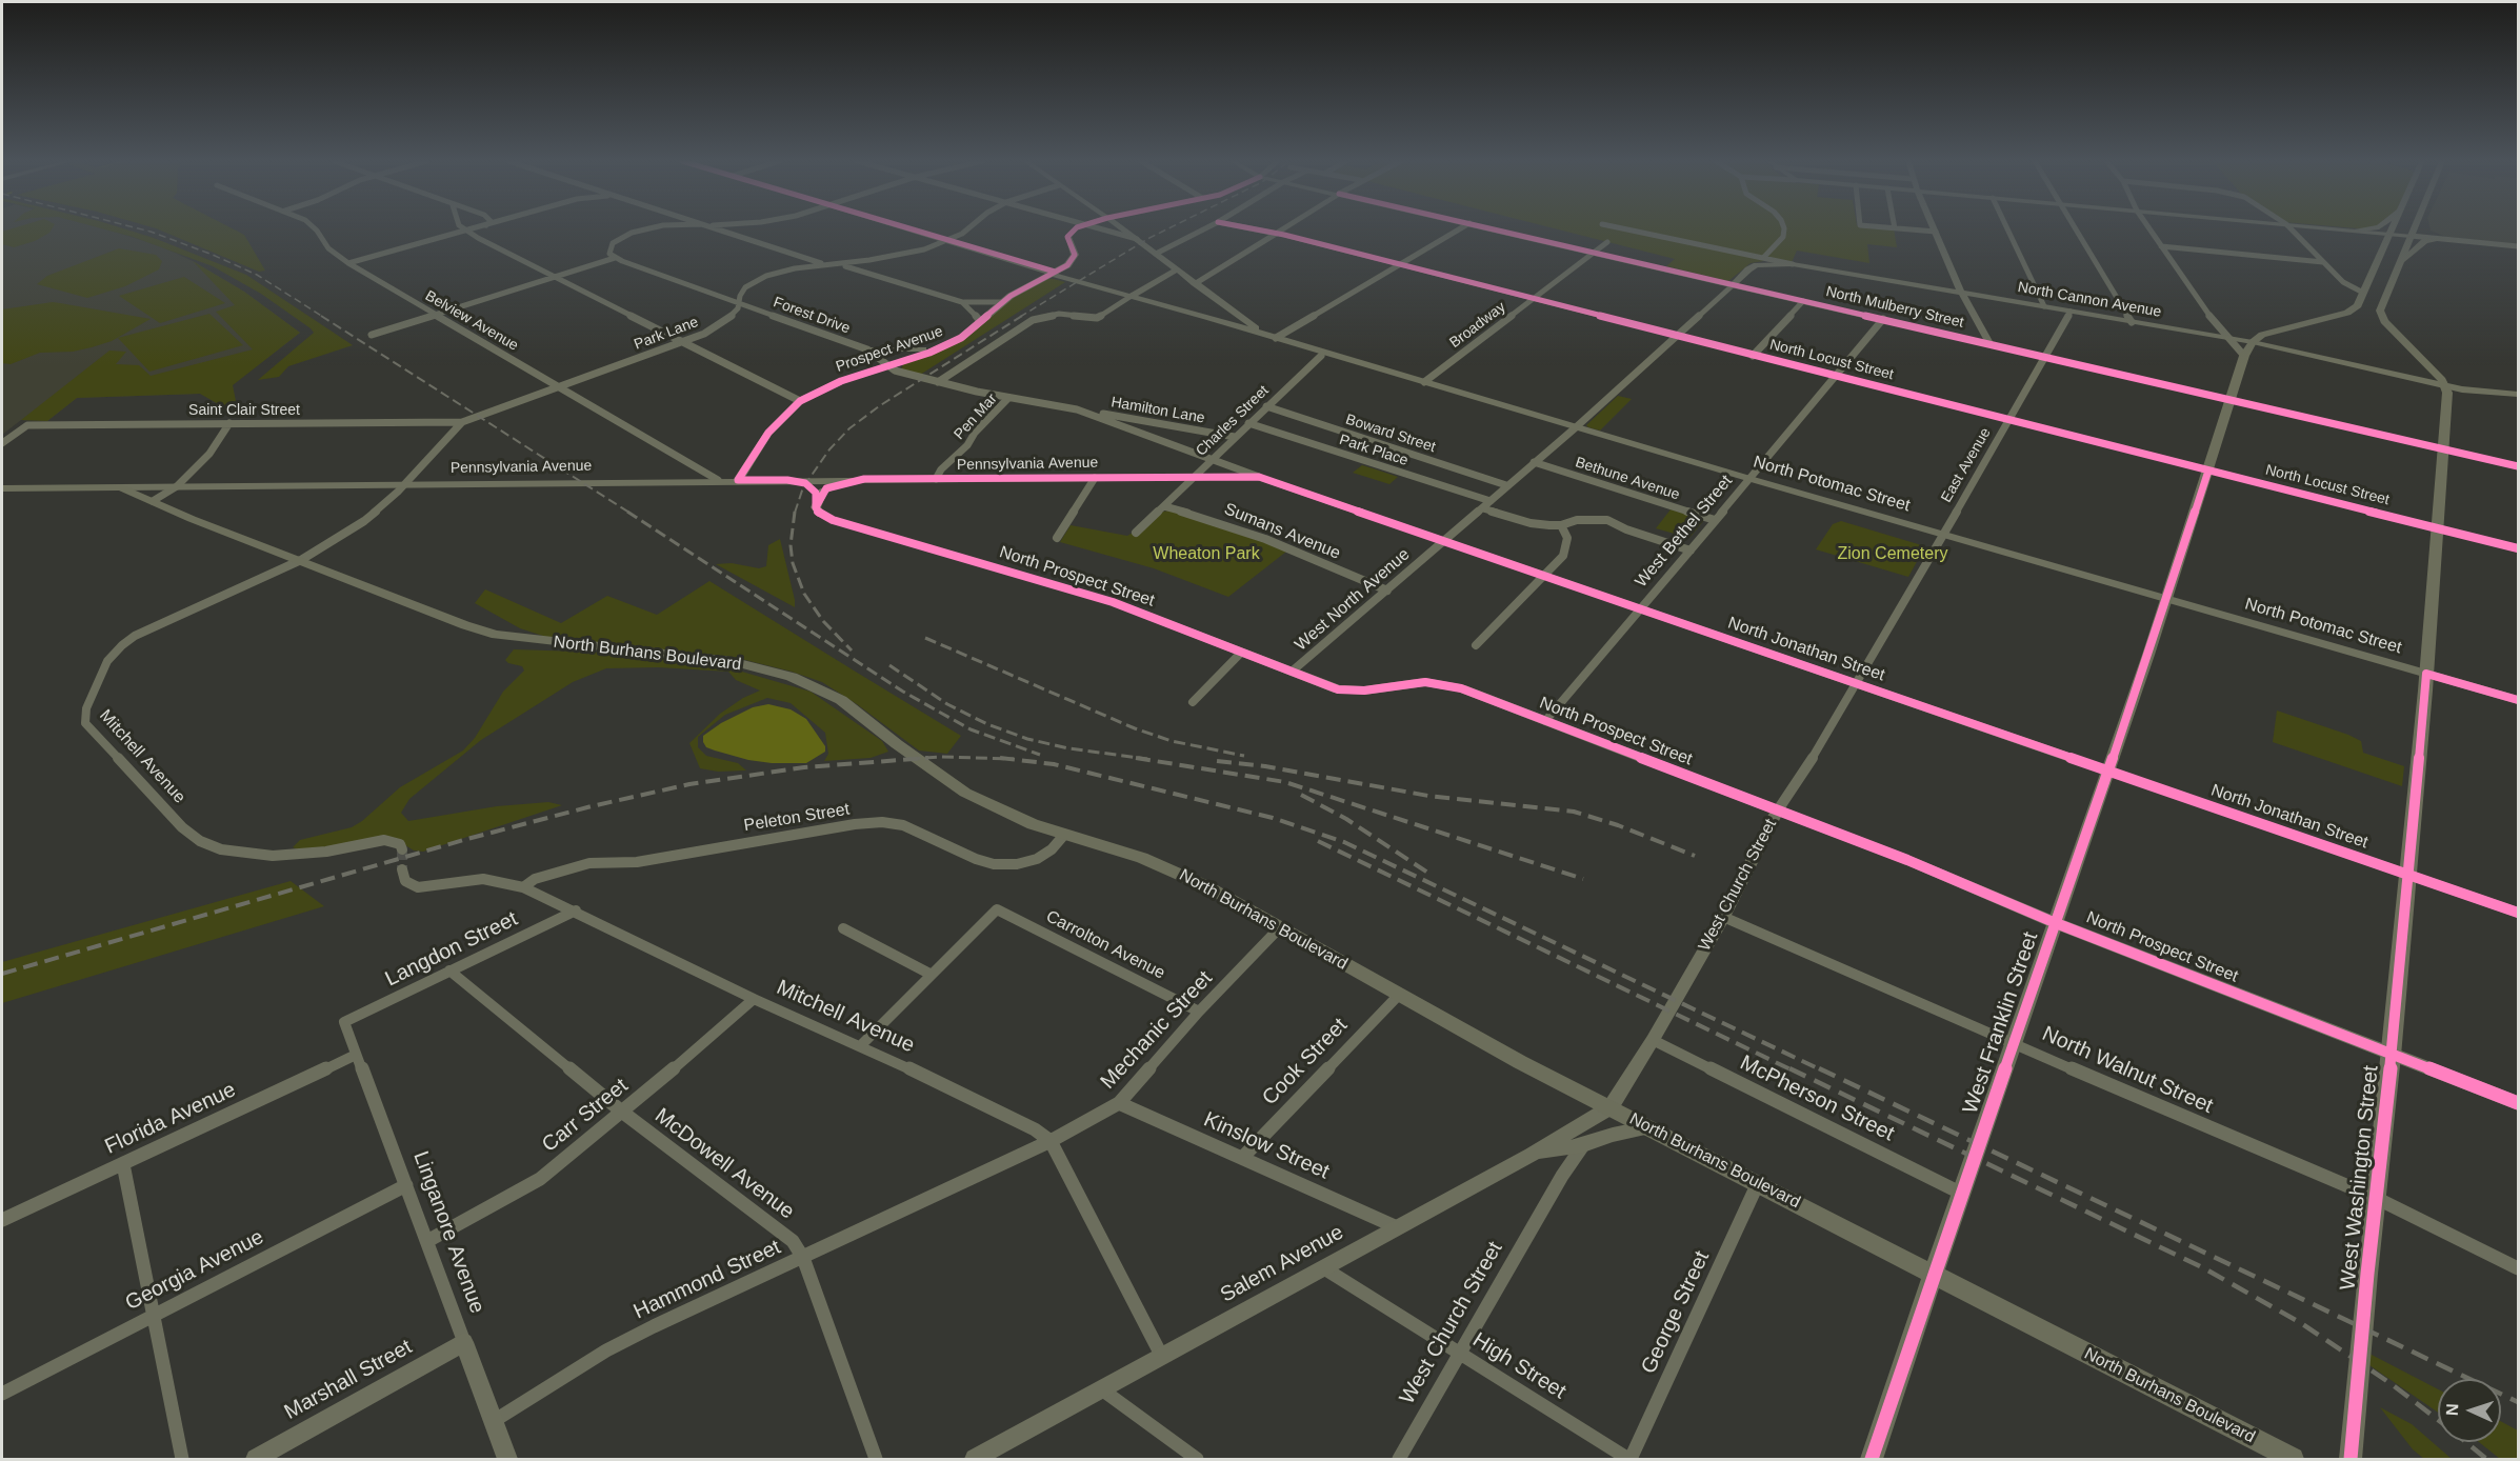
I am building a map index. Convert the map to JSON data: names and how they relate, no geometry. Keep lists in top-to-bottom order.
{
  "streets": {
    "main road": [
      "North Cannon Avenue",
      "North Mulberry Street",
      "Prospect Avenue",
      "North Locust Street",
      "Pennsylvania Avenue",
      "North Potomac Street",
      "North Prospect Street",
      "North Jonathan Street",
      "North Burhans Boulevard",
      "West Church Street",
      "West Franklin Street",
      "West Washington Street",
      "Linganore Avenue",
      "Salem Avenue",
      "Marshall Street"
    ],
    "street": [
      "Forest Drive",
      "Belview Avenue",
      "Broadway",
      "Park Lane",
      "Saint Clair Street",
      "Hamilton Lane",
      "Pen Mar",
      "Charles Street",
      "Boward Street",
      "Park Place",
      "East Avenue",
      "Bethune Avenue",
      "Sumans Avenue",
      "West Bethel Street",
      "West North Avenue",
      "Mitchell Avenue",
      "Peleton Street",
      "Carrolton Avenue",
      "Langdon Street",
      "Mechanic Street",
      "Cook Street",
      "North Walnut Street",
      "McPherson Street",
      "Carr Street",
      "Florida Avenue",
      "Kinslow Street",
      "McDowell Avenue",
      "Georgia Avenue",
      "Hammond Street",
      "George Street",
      "High Street"
    ]
  },
  "crossings": [
    ["North Cannon Avenue", "North Mulberry Street"],
    ["North Cannon Avenue", "East Avenue"],
    ["North Cannon Avenue", "West North Avenue"],
    ["North Cannon Avenue", "West Franklin Street"],
    ["North Cannon Avenue", "West Washington Street"],
    ["North Mulberry Street", "Broadway"],
    ["North Mulberry Street", "East Avenue"],
    ["North Mulberry Street", "West Bethel Street"],
    ["North Mulberry Street", "West North Avenue"],
    ["North Mulberry Street", "West Franklin Street"],
    ["North Mulberry Street", "West Washington Street"],
    ["Forest Drive", "Park Lane"],
    ["Forest Drive", "Prospect Avenue"],
    ["Forest Drive", "Hamilton Lane"],
    ["Forest Drive", "Pen Mar"],
    ["Forest Drive", "Charles Street"],
    ["Forest Drive", "North Jonathan Street"],
    ["Belview Avenue", "Park Lane"],
    ["Belview Avenue", "Pennsylvania Avenue"],
    ["Broadway", "North Locust Street"],
    ["Broadway", "North Potomac Street"],
    ["Park Lane", "Saint Clair Street"],
    ["Park Lane", "Pennsylvania Avenue"],
    ["Park Lane", "North Burhans Boulevard"],
    ["Park Lane", "Mitchell Avenue"],
    ["Prospect Avenue", "Pennsylvania Avenue"],
    ["North Locust Street", "East Avenue"],
    ["North Locust Street", "West Bethel Street"],
    ["North Locust Street", "West North Avenue"],
    ["North Locust Street", "West Franklin Street"],
    ["North Locust Street", "West Washington Street"],
    ["Hamilton Lane", "Charles Street"],
    ["Pen Mar", "Pennsylvania Avenue"],
    ["Charles Street", "Boward Street"],
    ["Charles Street", "Park Place"],
    ["Charles Street", "Pennsylvania Avenue"],
    ["Charles Street", "North Potomac Street"],
    ["Charles Street", "Sumans Avenue"],
    ["Charles Street", "North Jonathan Street"],
    ["Boward Street", "West North Avenue"],
    ["Park Place", "West North Avenue"],
    ["Pennsylvania Avenue", "North Jonathan Street"],
    ["Pennsylvania Avenue", "North Burhans Boulevard"],
    ["East Avenue", "North Potomac Street"],
    ["East Avenue", "West Church Street"],
    ["Bethune Avenue", "West Bethel Street"],
    ["Bethune Avenue", "West North Avenue"],
    ["North Potomac Street", "West Bethel Street"],
    ["North Potomac Street", "West North Avenue"],
    ["North Potomac Street", "West Church Street"],
    ["North Potomac Street", "West Franklin Street"],
    ["North Potomac Street", "West Washington Street"],
    ["Sumans Avenue", "West North Avenue"],
    ["West Bethel Street", "North Prospect Street"],
    ["West Bethel Street", "North Jonathan Street"],
    ["North Prospect Street", "West North Avenue"],
    ["North Prospect Street", "West Church Street"],
    ["North Prospect Street", "West Franklin Street"],
    ["North Prospect Street", "West Washington Street"],
    ["West North Avenue", "North Jonathan Street"],
    ["North Jonathan Street", "West Church Street"],
    ["North Jonathan Street", "West Franklin Street"],
    ["North Jonathan Street", "West Washington Street"],
    ["North Burhans Boulevard", "Mitchell Avenue"],
    ["North Burhans Boulevard", "Peleton Street"],
    ["North Burhans Boulevard", "West Church Street"],
    ["North Burhans Boulevard", "West Franklin Street"],
    ["North Burhans Boulevard", "Mechanic Street"],
    ["North Burhans Boulevard", "Cook Street"],
    ["North Burhans Boulevard", "Salem Avenue"],
    ["North Burhans Boulevard", "George Street"],
    ["Mitchell Avenue", "Peleton Street"],
    ["Mitchell Avenue", "Langdon Street"],
    ["Mitchell Avenue", "Mechanic Street"],
    ["Mitchell Avenue", "Carr Street"],
    ["Mitchell Avenue", "Salem Avenue"],
    ["Mitchell Avenue", "Hammond Street"],
    ["West Church Street", "North Walnut Street"],
    ["West Church Street", "McPherson Street"],
    ["West Church Street", "Salem Avenue"],
    ["West Church Street", "High Street"],
    ["Carrolton Avenue", "Mechanic Street"],
    ["Langdon Street", "McDowell Avenue"],
    ["Langdon Street", "Linganore Avenue"],
    ["West Franklin Street", "North Walnut Street"],
    ["West Franklin Street", "McPherson Street"],
    ["Mechanic Street", "Kinslow Street"],
    ["Mechanic Street", "Hammond Street"],
    ["Cook Street", "Kinslow Street"],
    ["North Walnut Street", "West Washington Street"],
    ["Carr Street", "McDowell Avenue"],
    ["Carr Street", "Linganore Avenue"],
    ["Florida Avenue", "Linganore Avenue"],
    ["Kinslow Street", "Salem Avenue"],
    ["McDowell Avenue", "Hammond Street"],
    ["Linganore Avenue", "Georgia Avenue"],
    ["Linganore Avenue", "Hammond Street"],
    ["Linganore Avenue", "Marshall Street"],
    ["Salem Avenue", "High Street"],
    ["George Street", "High Street"]
  ],
  "parks": ["Wheaton Park", "Zion Cemetery"],
  "north": "left"
}
